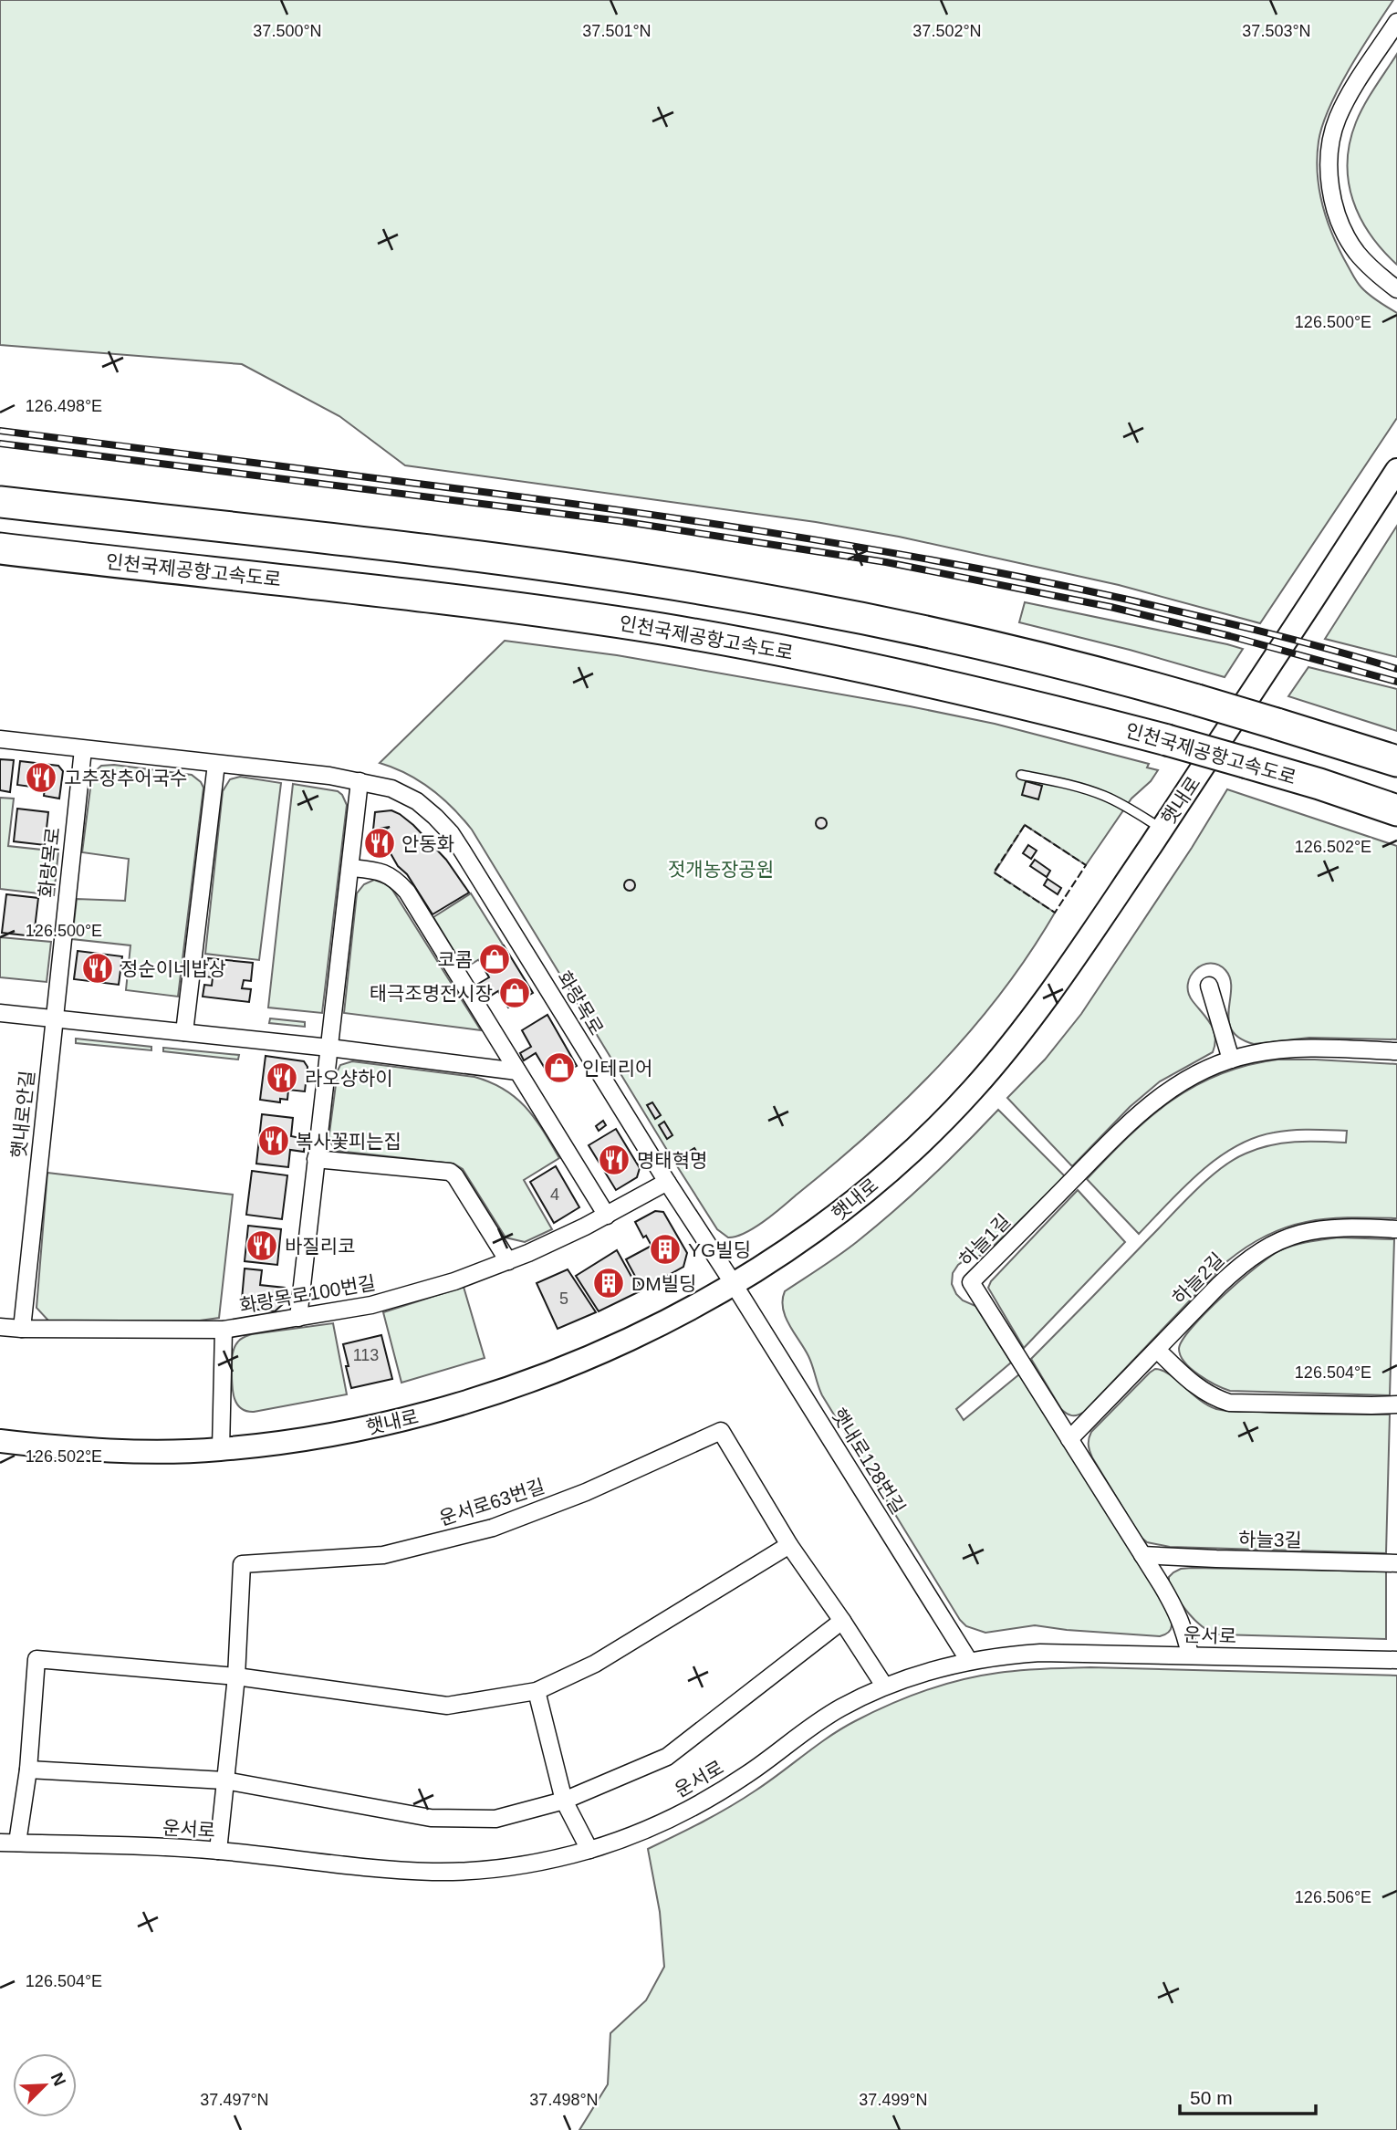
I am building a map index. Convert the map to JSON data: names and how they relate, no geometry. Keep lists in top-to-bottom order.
{
  "streets": {
    "highway": ["인천국제공항고속도로"],
    "main road": ["햇내로"],
    "street": [
      "화랑목로",
      "햇내로안길",
      "하늘1길",
      "하늘2길",
      "화랑목로100번길",
      "햇내로128번길",
      "운서로63번길",
      "하늘3길",
      "운서로"
    ]
  },
  "crossings": [
    ["햇내로", "화랑목로"],
    ["햇내로", "햇내로128번길"],
    ["화랑목로", "햇내로안길"],
    ["화랑목로", "화랑목로100번길"],
    ["화랑목로", "햇내로128번길"],
    ["햇내로안길", "화랑목로100번길"],
    ["하늘1길", "하늘2길"],
    ["하늘1길", "하늘3길"],
    ["하늘1길", "운서로"],
    ["햇내로128번길", "운서로"],
    ["운서로63번길", "운서로"]
  ],
  "parks": ["젓개농장공원"],
  "places": {
    "restaurant": [
      "고추장추어국수",
      "안동화",
      "정순이네밥상",
      "라오샹하이",
      "복사꽃피는집",
      "명태혁명",
      "바질리코"
    ],
    "shop": ["코콤", "태극조명전시장", "인테리어"],
    "building": ["YG빌딩", "DM빌딩"]
  },
  "house_numbers": ["4", "5", "113"],
  "scale_bar": "50 m",
  "north": "top right",
  "coordinates": [
    "37.501°N",
    "37.503°N",
    "37.500°N",
    "37.502°N",
    "126.500°E",
    "126.498°E",
    "126.502°E",
    "126.504°E",
    "126.506°E",
    "37.497°N",
    "37.498°N",
    "37.499°N"
  ]
}
